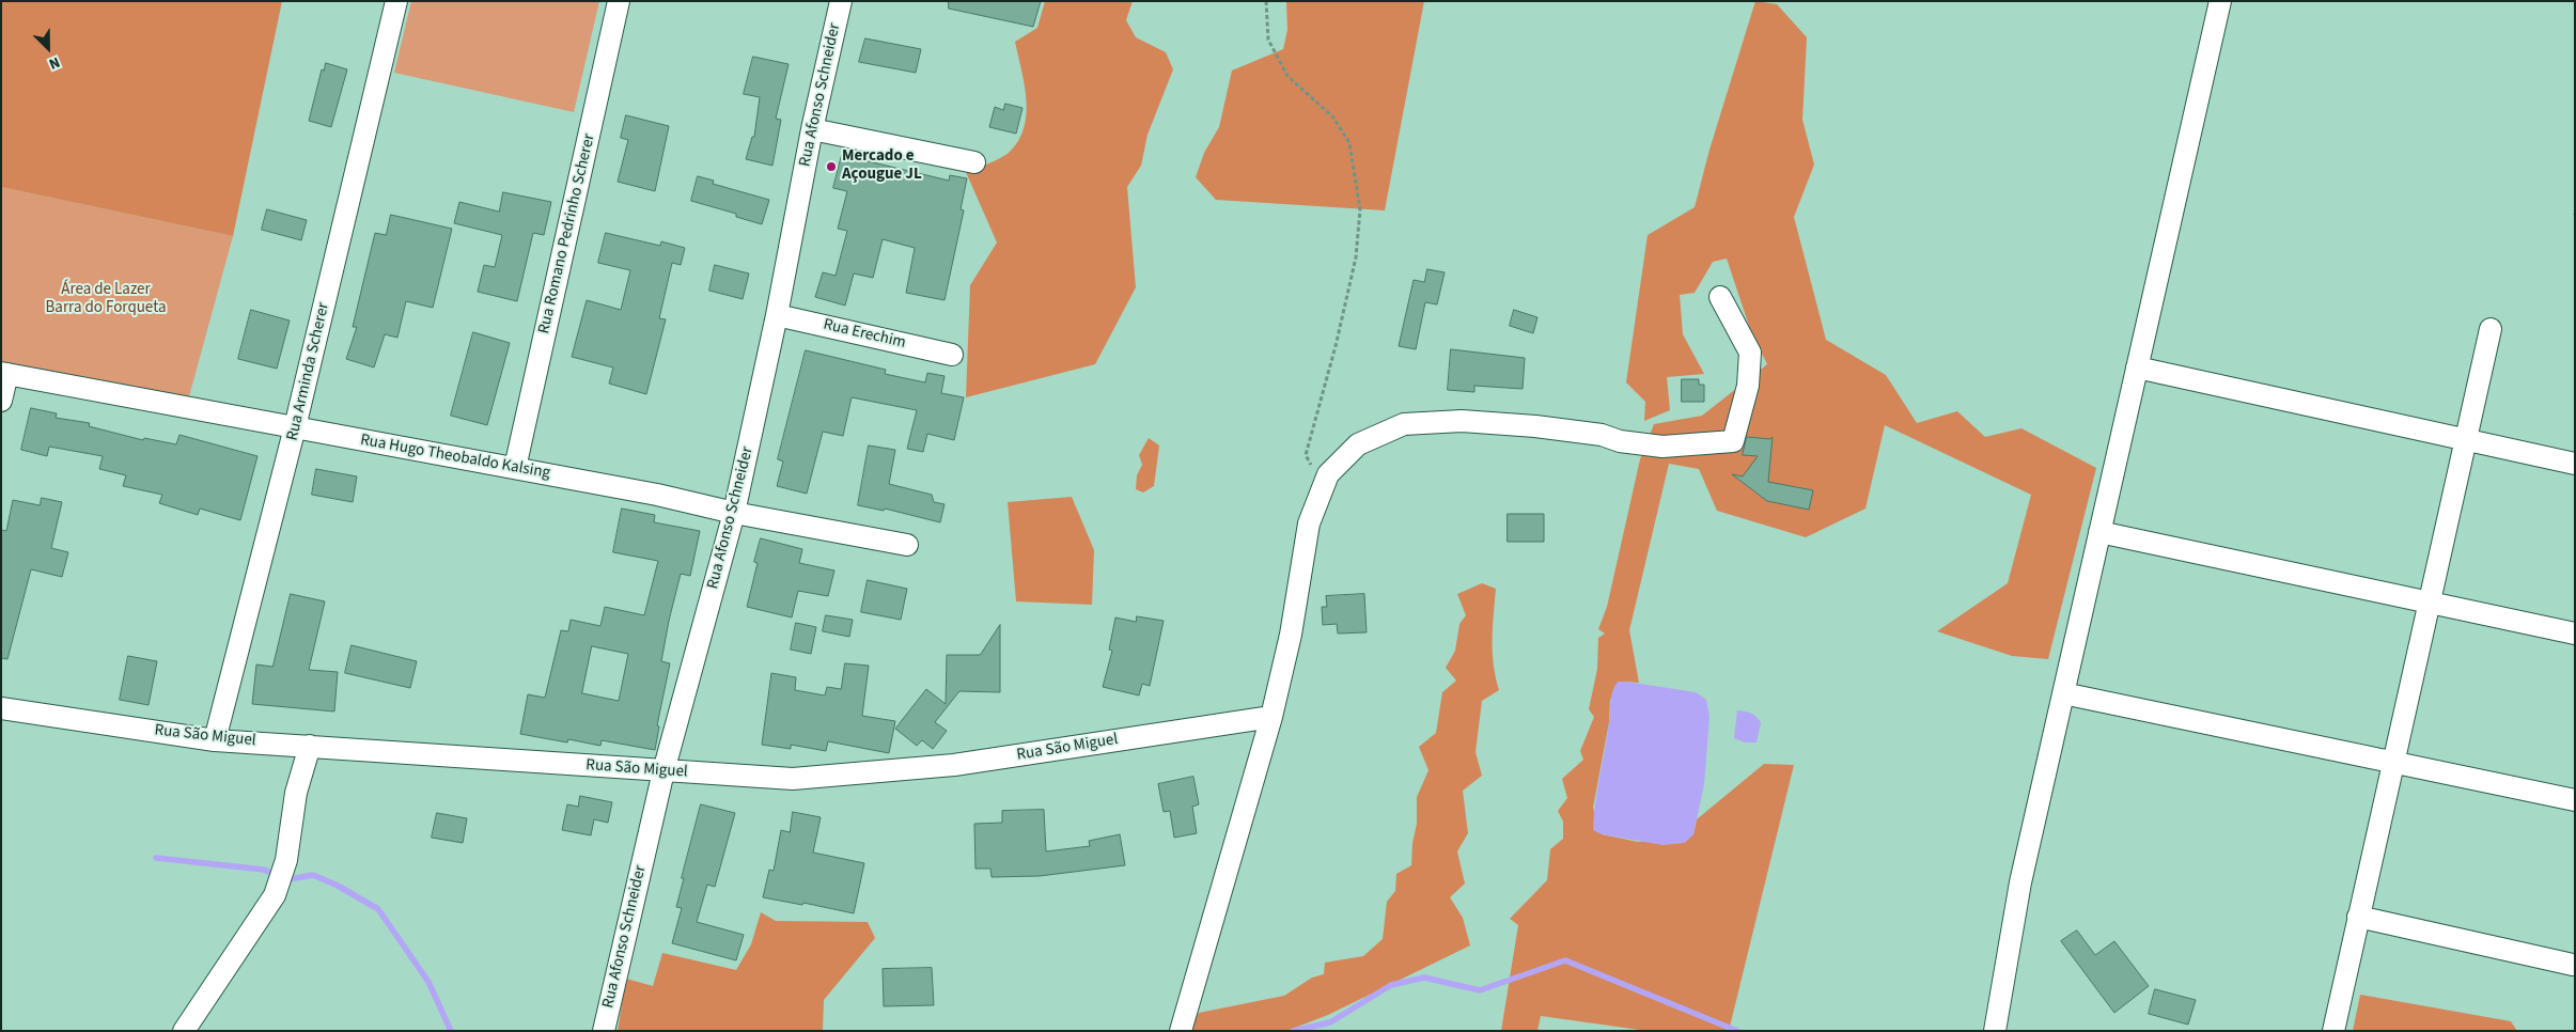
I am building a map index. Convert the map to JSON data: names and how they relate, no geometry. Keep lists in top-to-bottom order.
{
  "streets": {
    "street": [
      "Rua Afonso Schneider",
      "Rua Romano Pedrinho Scherer",
      "Rua Erechim",
      "Rua Arminda Scherer",
      "Rua Hugo Theobaldo Kalsing",
      "Rua São Miguel"
    ]
  },
  "crossings": [
    ["Rua Afonso Schneider", "Rua Erechim"],
    ["Rua Afonso Schneider", "Rua Hugo Theobaldo Kalsing"],
    ["Rua Afonso Schneider", "Rua São Miguel"],
    ["Rua Romano Pedrinho Scherer", "Rua Hugo Theobaldo Kalsing"],
    ["Rua Arminda Scherer", "Rua Hugo Theobaldo Kalsing"],
    ["Rua Arminda Scherer", "Rua São Miguel"]
  ],
  "parks": ["Área de Lazer Barra do Forqueta"],
  "places": ["Mercado e Açougue JL"],
  "north": "bottom right"
}
